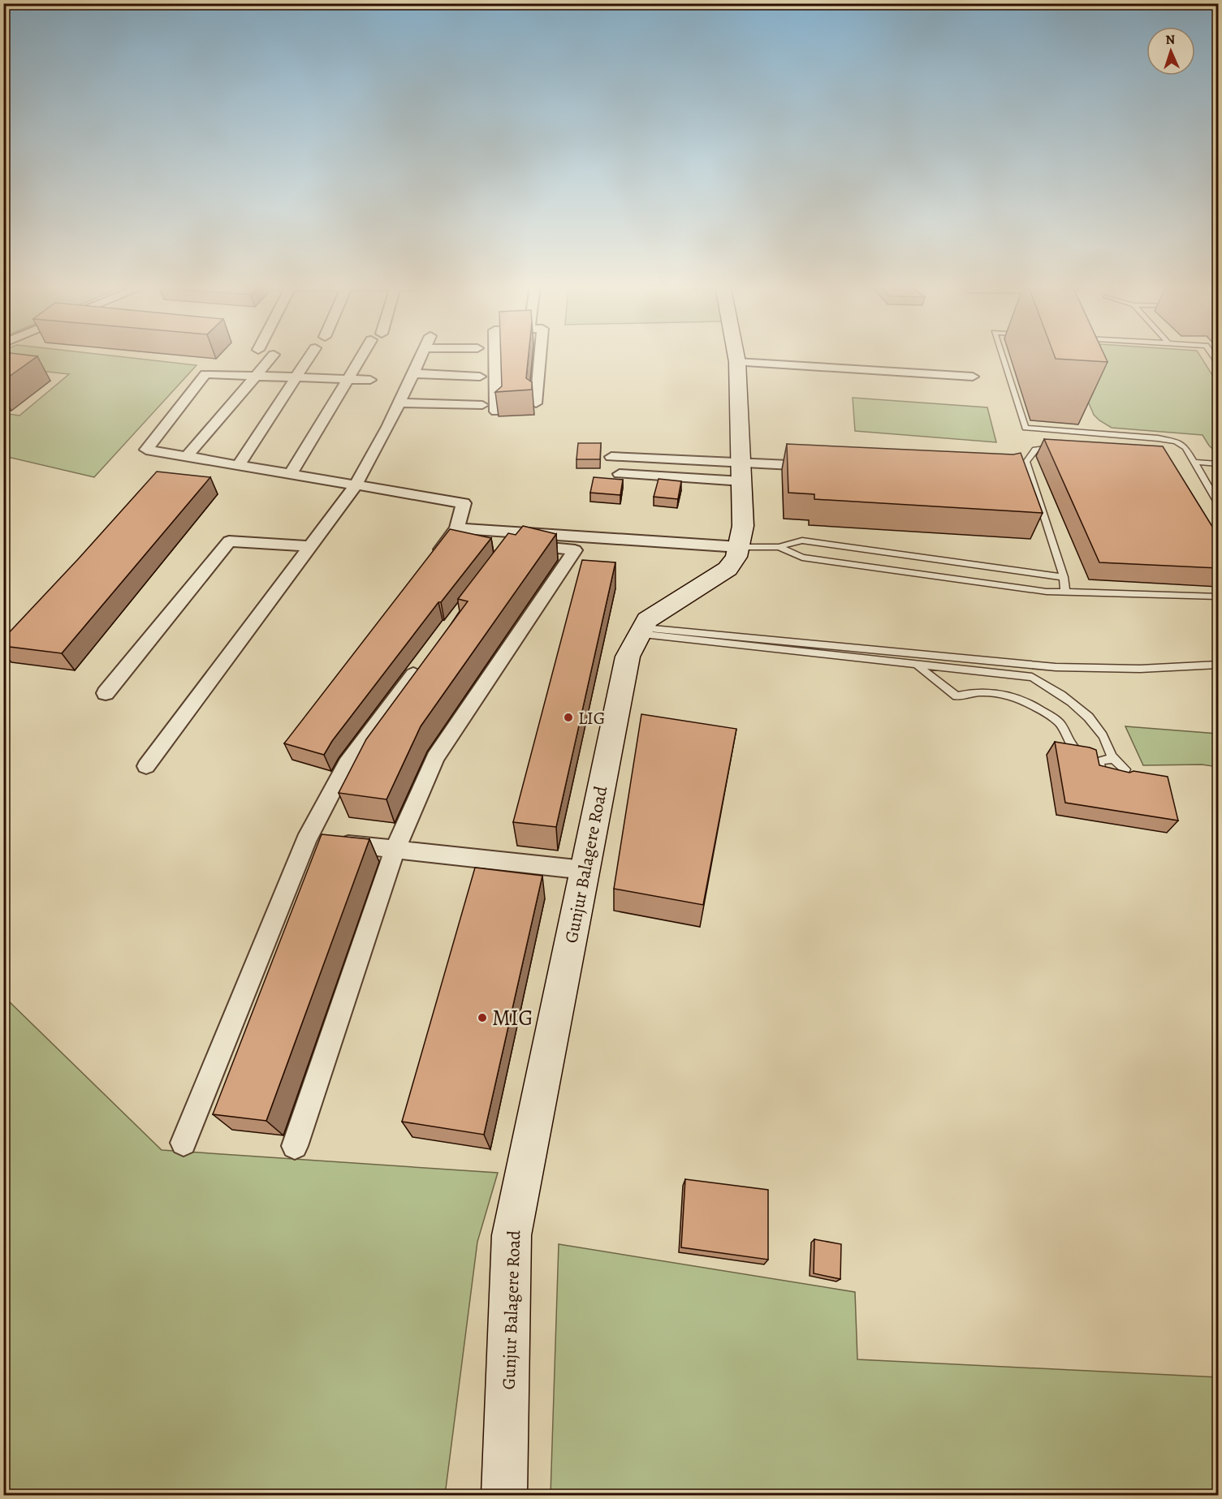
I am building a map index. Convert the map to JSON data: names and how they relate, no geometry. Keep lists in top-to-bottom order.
{
  "streets": {
    "street": ["Gunjur Balagere Road"]
  },
  "places": ["LIG", "MIG"],
  "north": "top"
}
